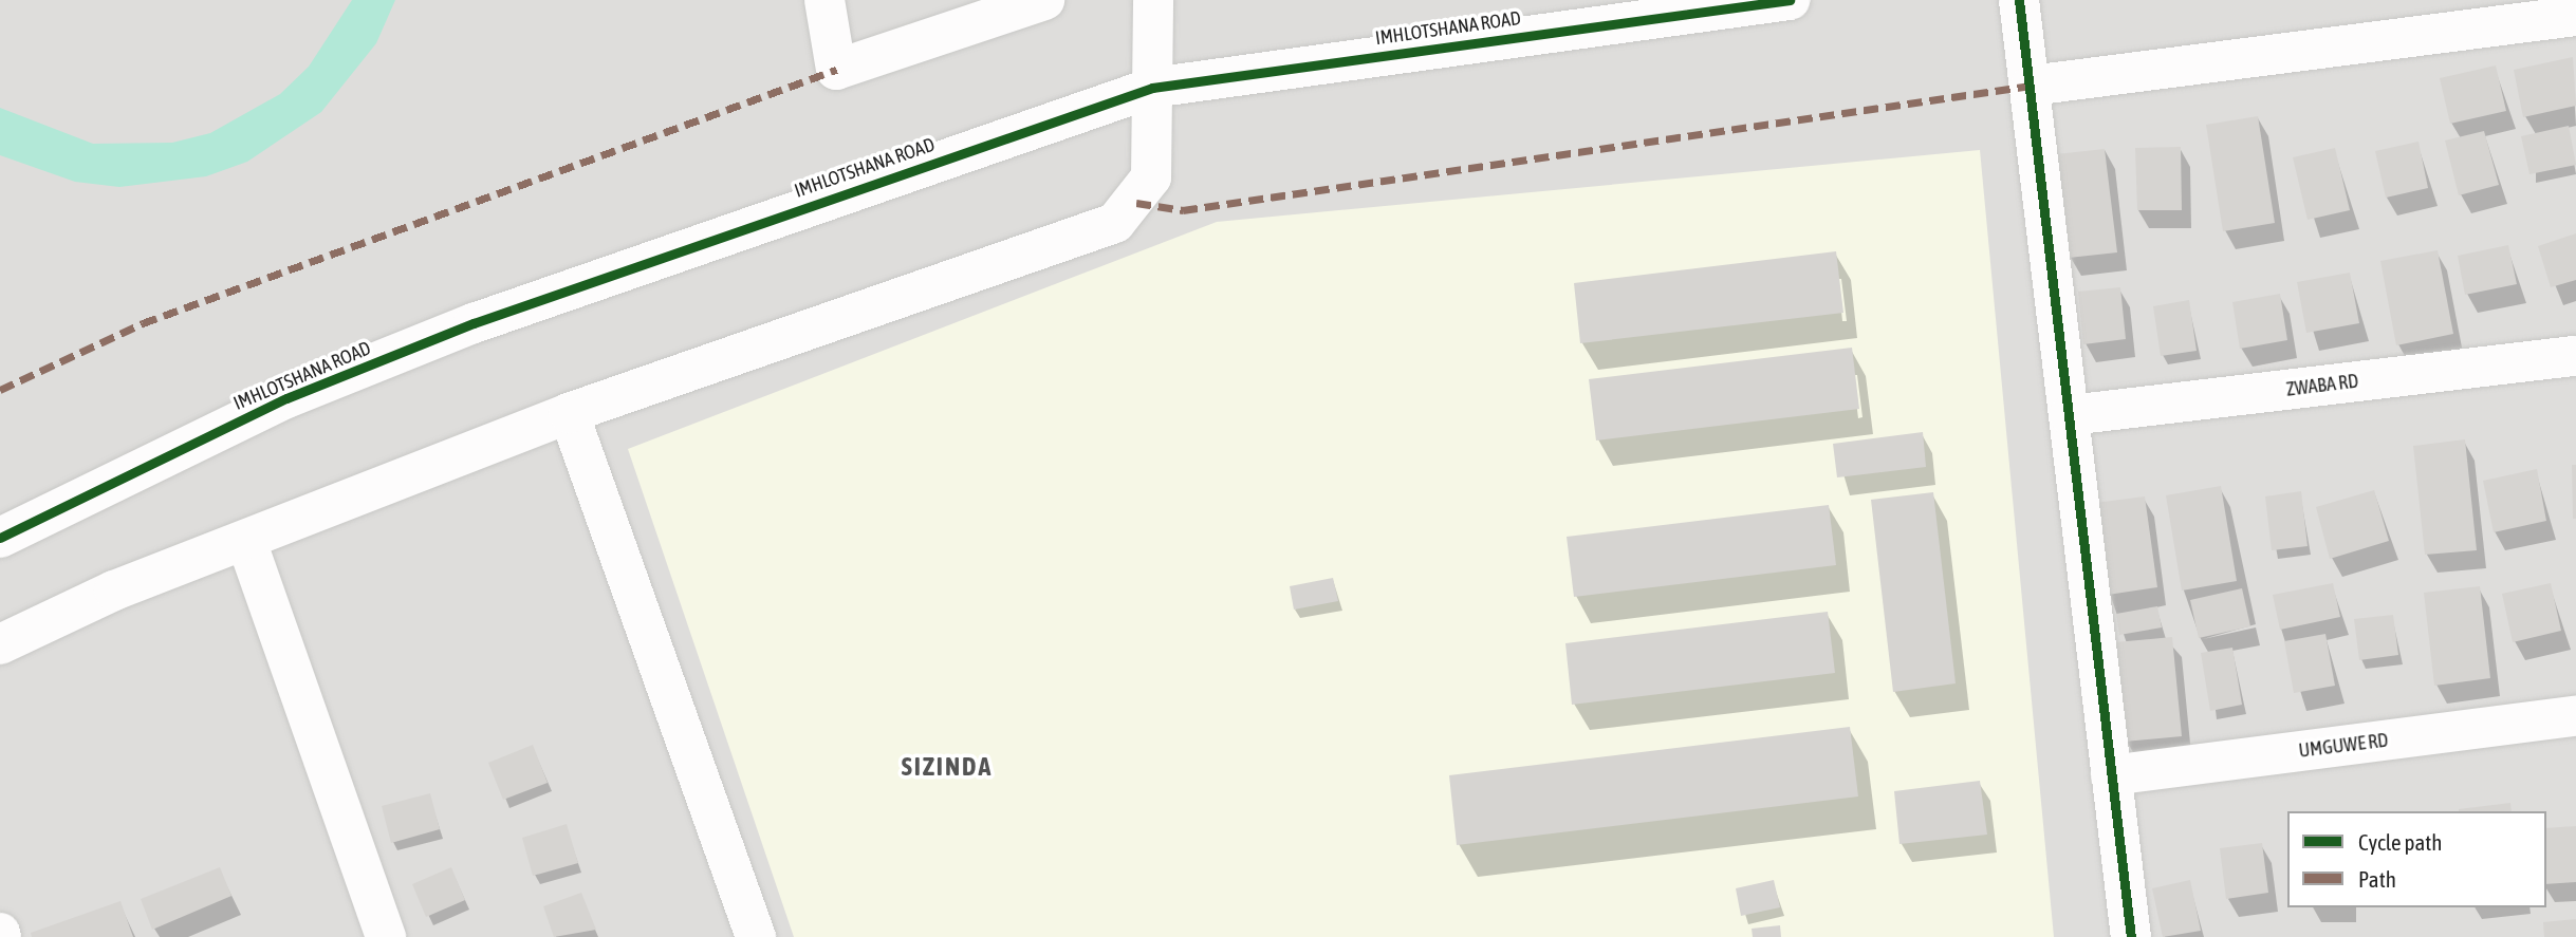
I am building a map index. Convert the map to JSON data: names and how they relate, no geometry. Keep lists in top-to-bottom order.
{
  "streets": {
    "street": ["IMHLOTSHANA ROAD", "ZWABA RD", "UMGUWE RD"]
  },
  "districts": ["SIZINDA"],
  "legend": ["Cycle path", "Path"]
}
